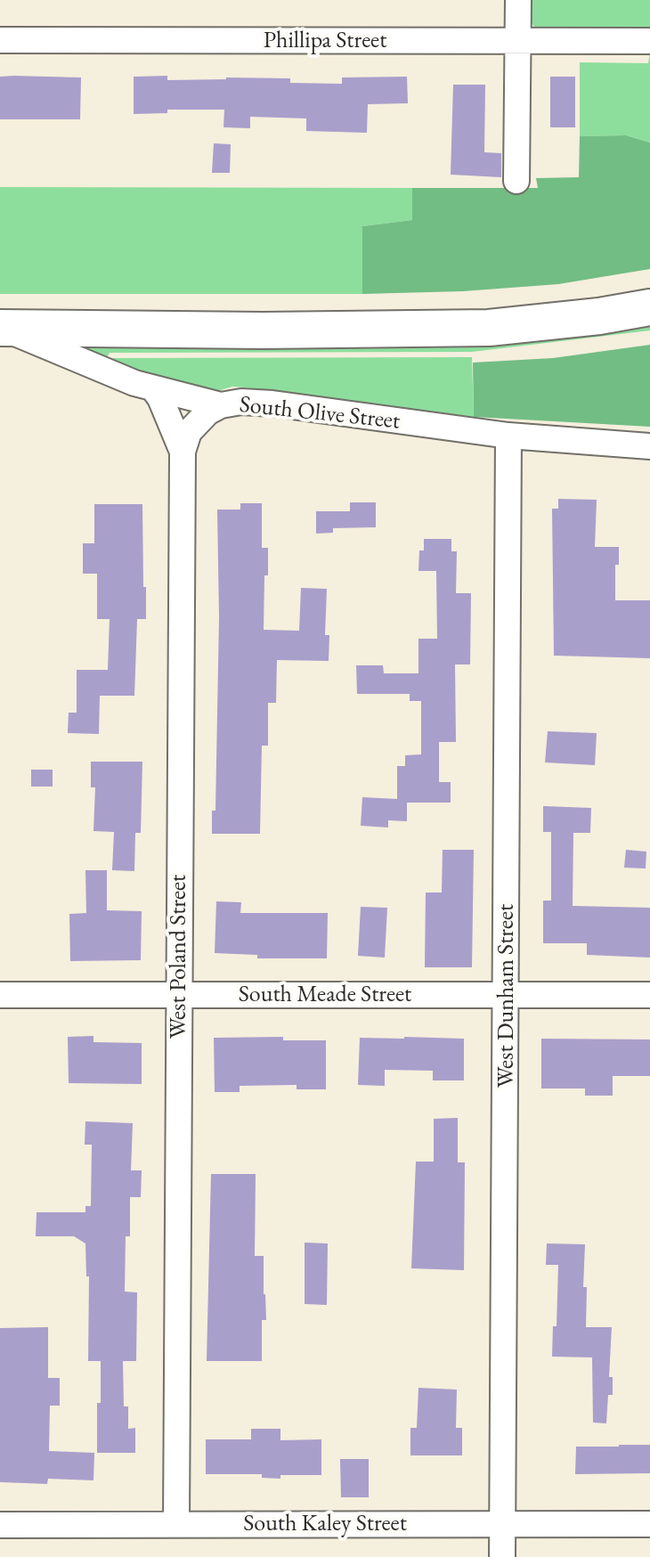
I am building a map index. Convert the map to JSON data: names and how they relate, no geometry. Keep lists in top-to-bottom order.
{
  "streets": {
    "street": [
      "Phillipa Street",
      "South Olive Street",
      "West Poland Street",
      "South Meade Street",
      "West Dunham Street",
      "South Kaley Street"
    ]
  },
  "crossings": [
    ["South Olive Street", "West Poland Street"],
    ["South Olive Street", "West Dunham Street"],
    ["West Poland Street", "South Meade Street"],
    ["West Poland Street", "South Kaley Street"],
    ["South Meade Street", "West Dunham Street"],
    ["West Dunham Street", "South Kaley Street"]
  ]
}
